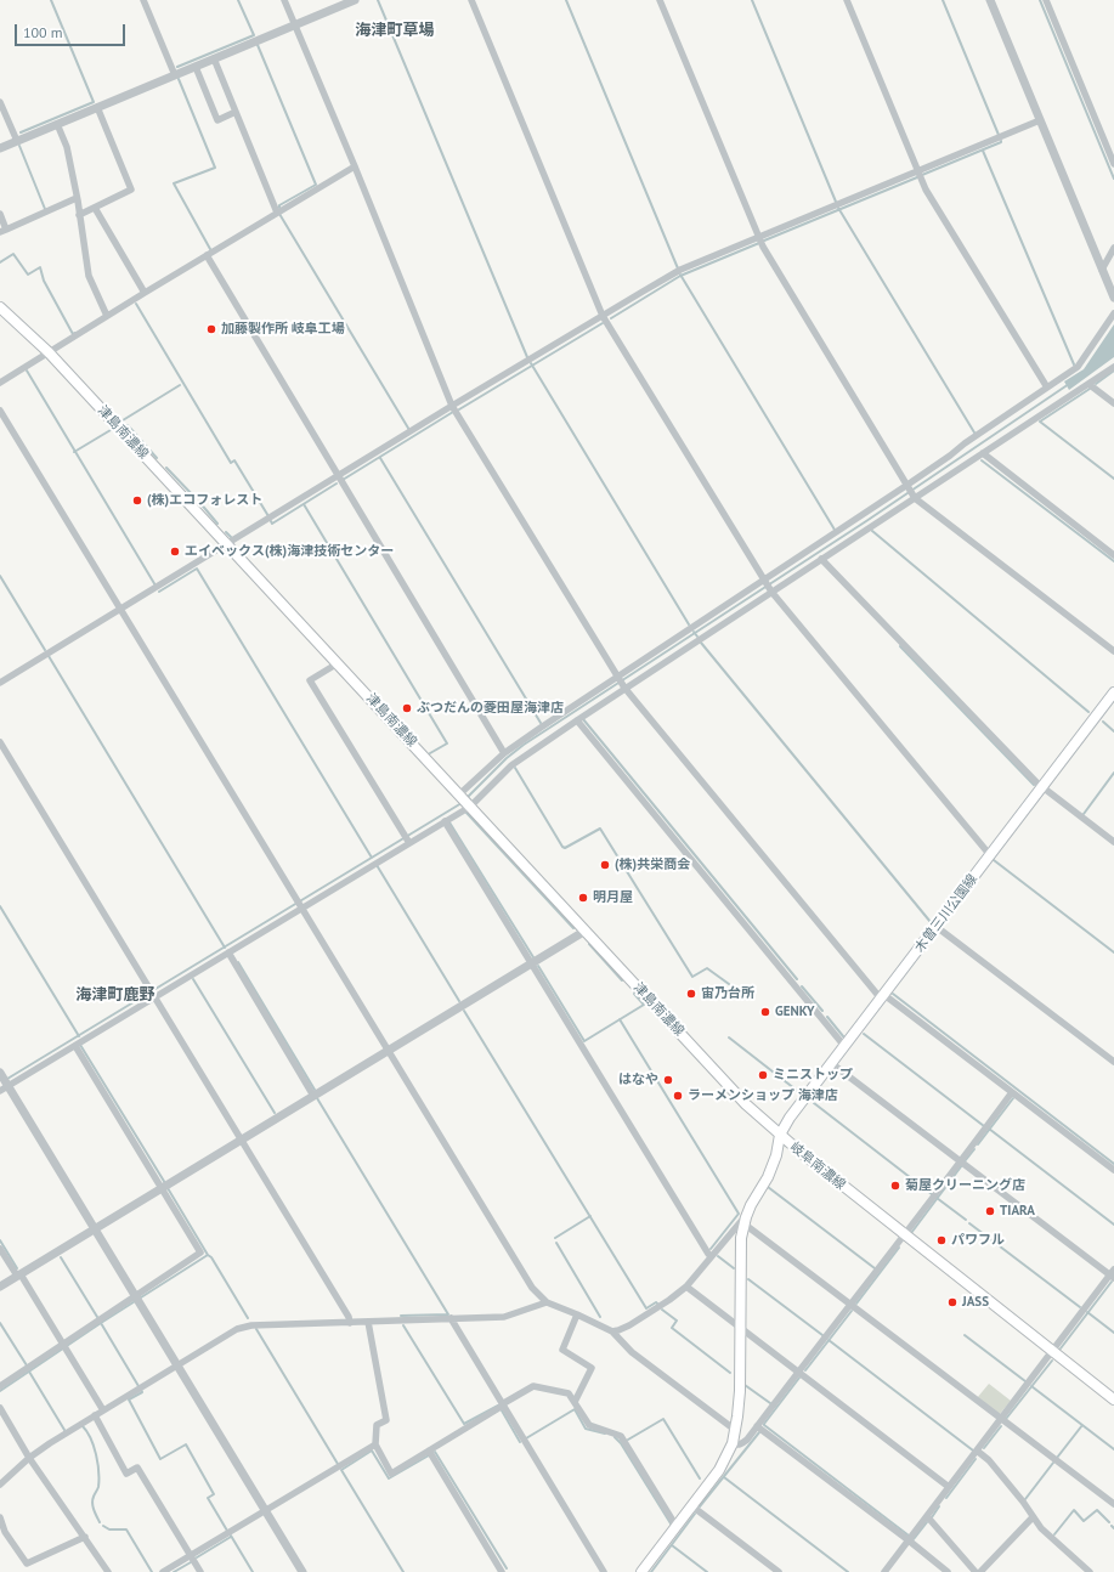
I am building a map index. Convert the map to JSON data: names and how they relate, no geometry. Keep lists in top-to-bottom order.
{
  "streets": {
    "main road": ["津島南濃線", "木曽三川公園線", "岐阜南濃線"]
  },
  "crossings": [
    ["津島南濃線", "木曽三川公園線"],
    ["津島南濃線", "岐阜南濃線"],
    ["木曽三川公園線", "岐阜南濃線"]
  ],
  "districts": ["海津町草場", "海津町鹿野"],
  "places": [
    "加藤製作所 岐阜工場",
    "(株)エコフォレスト",
    "エイベックス(株)海津技術センター",
    "ぶつだんの菱田屋海津店",
    "(株)共栄商会",
    "明月屋",
    "宙乃台所",
    "GENKY",
    "ミニストップ",
    "はなや",
    "ラーメンショップ 海津店",
    "菊屋クリーニング店",
    "TIARA",
    "パワフル",
    "JASS"
  ],
  "scale_bar": "100 m"
}
